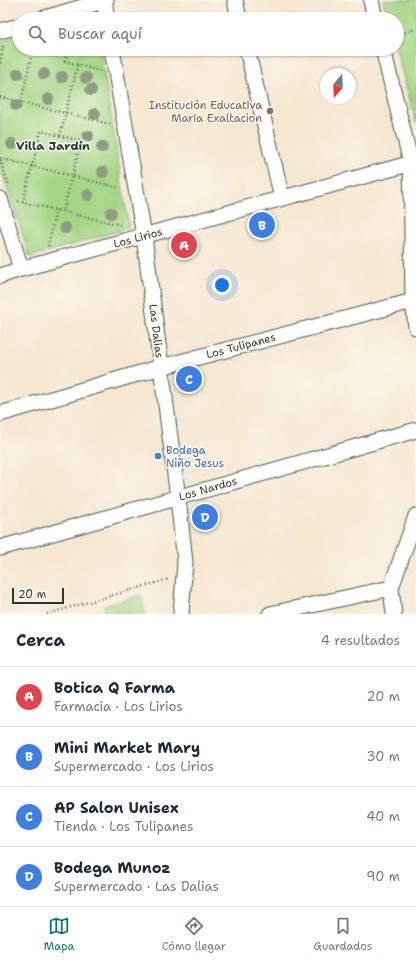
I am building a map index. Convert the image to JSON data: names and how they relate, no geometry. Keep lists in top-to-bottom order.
{
  "streets": {
    "street": [
      "Los Lirios",
      "Las Dalias",
      "Los Tulipanes",
      "Los Nardos"
    ]
  },
  "crossings": [
    ["Los Lirios", "Las Dalias"],
    ["Las Dalias", "Los Tulipanes"],
    ["Las Dalias", "Los Nardos"]
  ],
  "districts": ["Villa Jardín"],
  "places": ["Institución Educativa Maria Exaltacion", "Bodega Niño Jesus"],
  "scale_bar": "20 m",
  "north": "bottom",
  "page": {
    "search": "Buscar aquí",
    "pins": [
      "B",
      "A",
      "C",
      "D"
    ],
    "scale": "20 m",
    "heading": ["Cerca", "4 resultados"],
    "list": [
      {
        "mark": "A",
        "name": "Botica Q Farma",
        "note": "Farmacia · Los Lirios",
        "value": "20 m"
      },
      {
        "mark": "B",
        "name": "Mini Market Mary",
        "note": "Supermercado · Los Lirios",
        "value": "30 m"
      },
      {
        "mark": "C",
        "name": "AP Salon Unisex",
        "note": "Tienda · Los Tulipanes",
        "value": "40 m"
      },
      {
        "mark": "D",
        "name": "Bodega Munoz",
        "note": "Supermercado · Las Dalias",
        "value": "90 m"
      }
    ],
    "nav": ["Mapa", "Cómo llegar", "Guardados"]
  }
}
